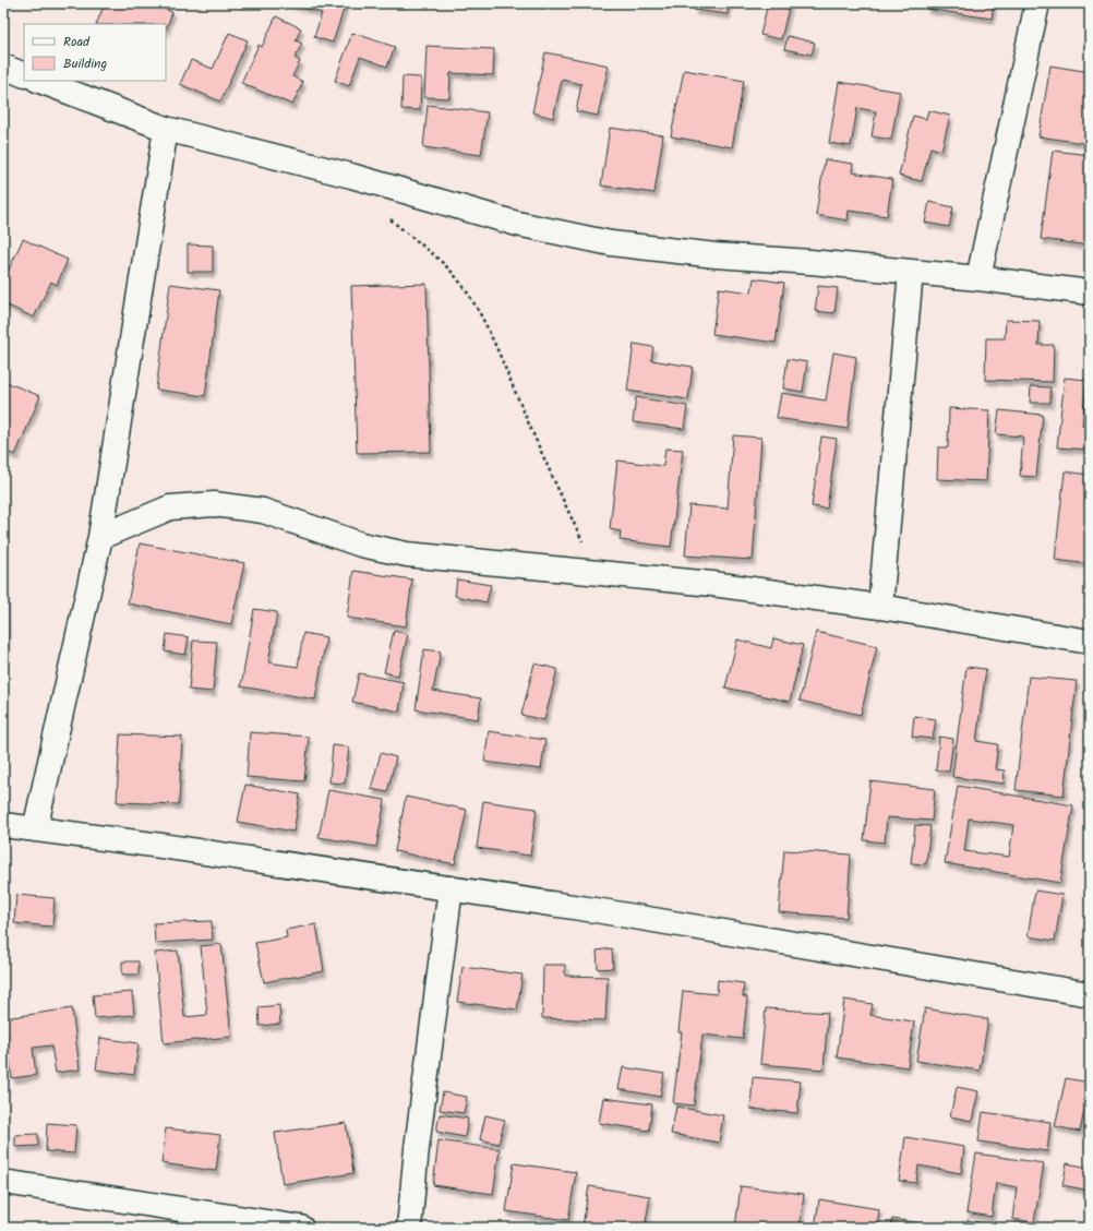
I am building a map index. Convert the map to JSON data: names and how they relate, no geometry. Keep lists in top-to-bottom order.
{
  "legend": ["Road", "Building"]
}
